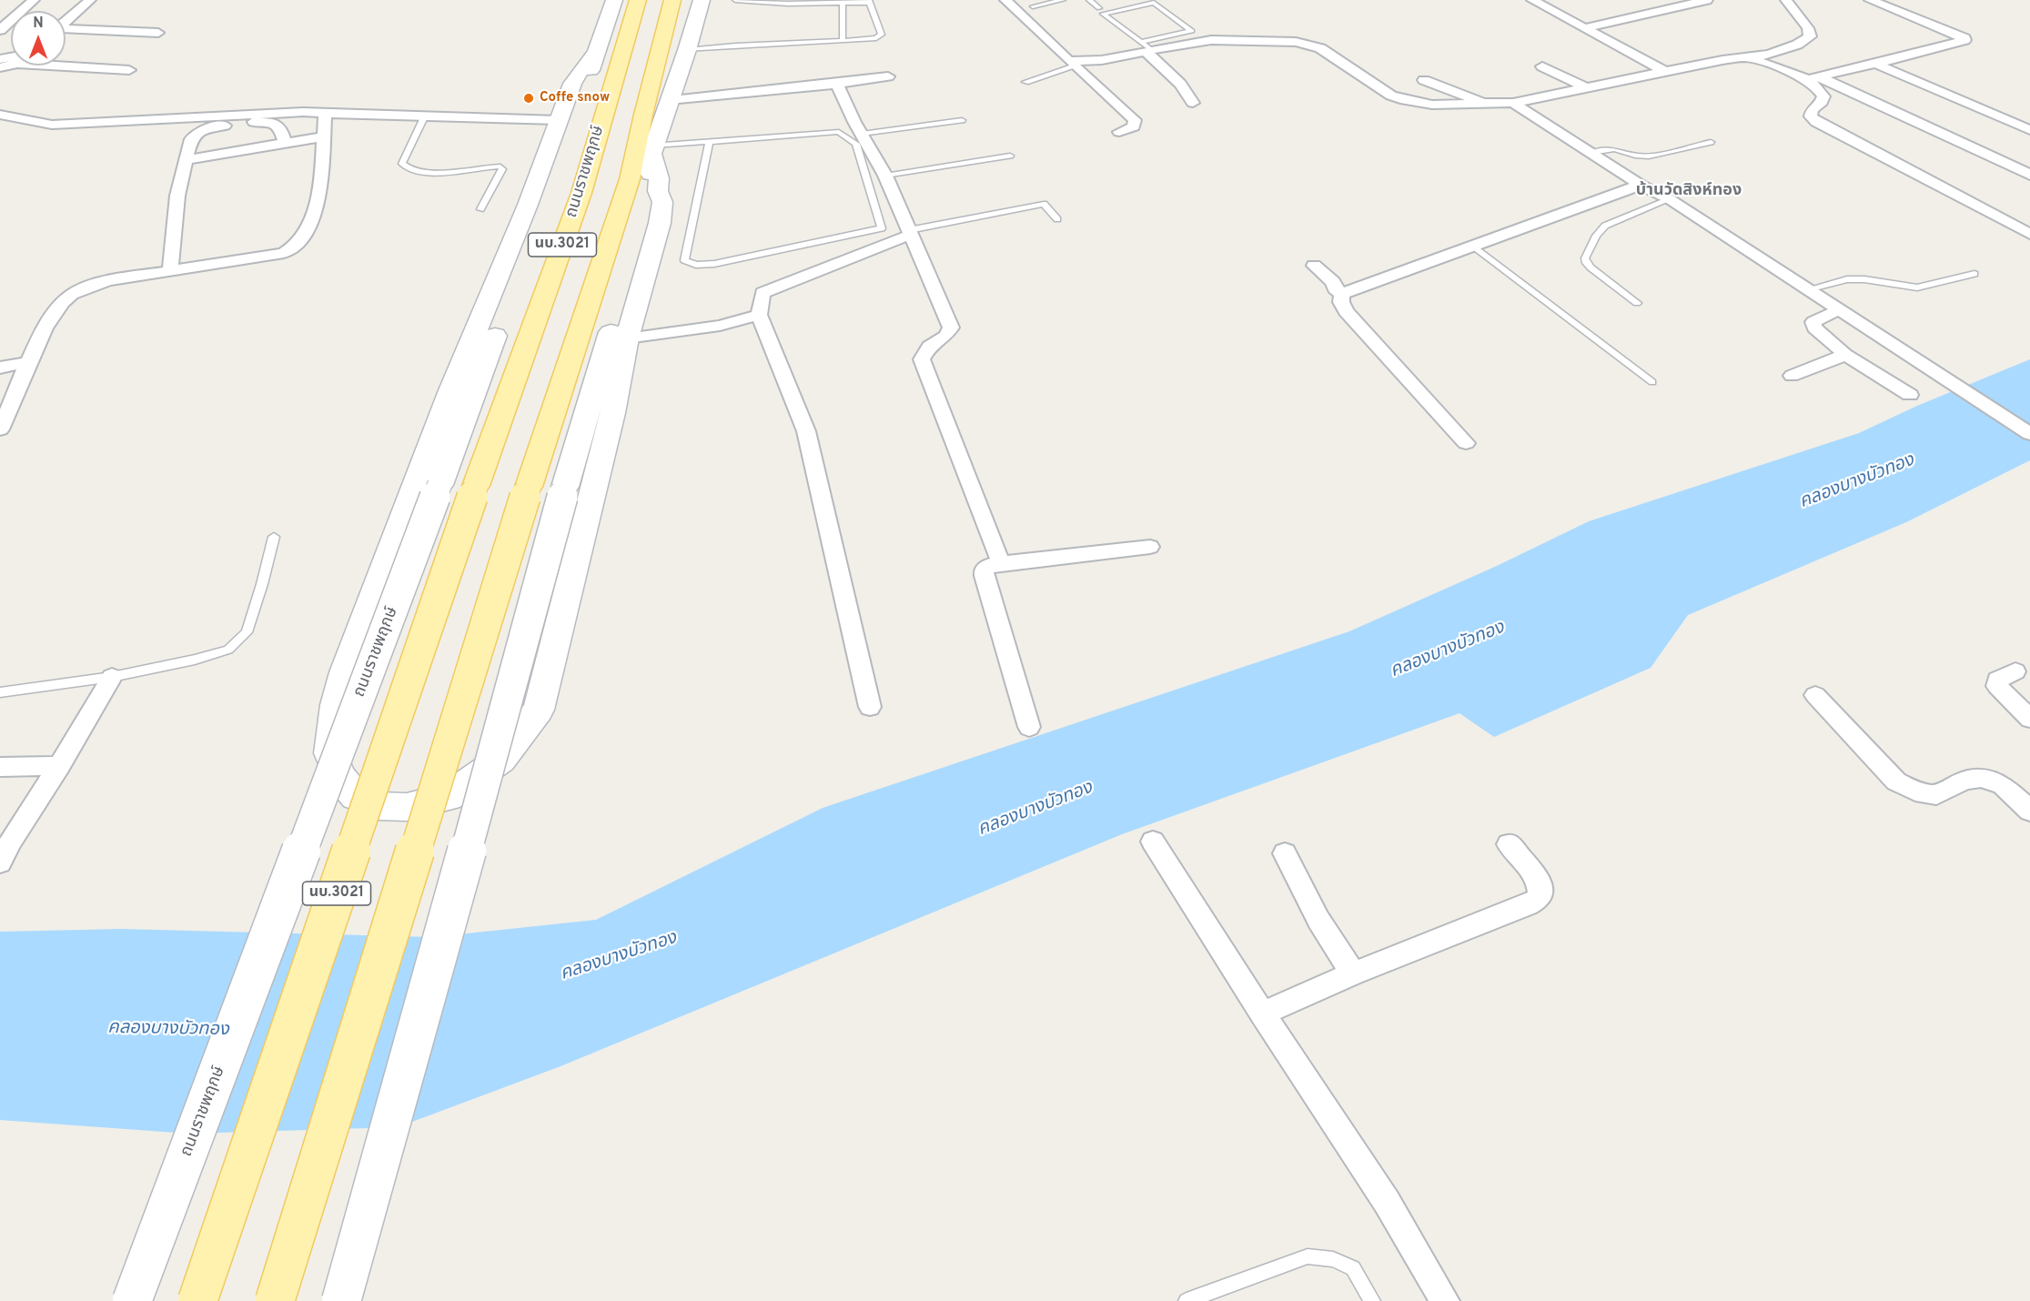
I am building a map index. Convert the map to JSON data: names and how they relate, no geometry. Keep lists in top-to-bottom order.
{
  "streets": {
    "main road": ["ถนนราชพฤกษ์", "นบ.3021"]
  },
  "districts": ["บ้านวัดสิงห์ทอง"],
  "water": ["คลองบางบัวทอง"],
  "places": ["Coffe snow"],
  "north": "top"
}
